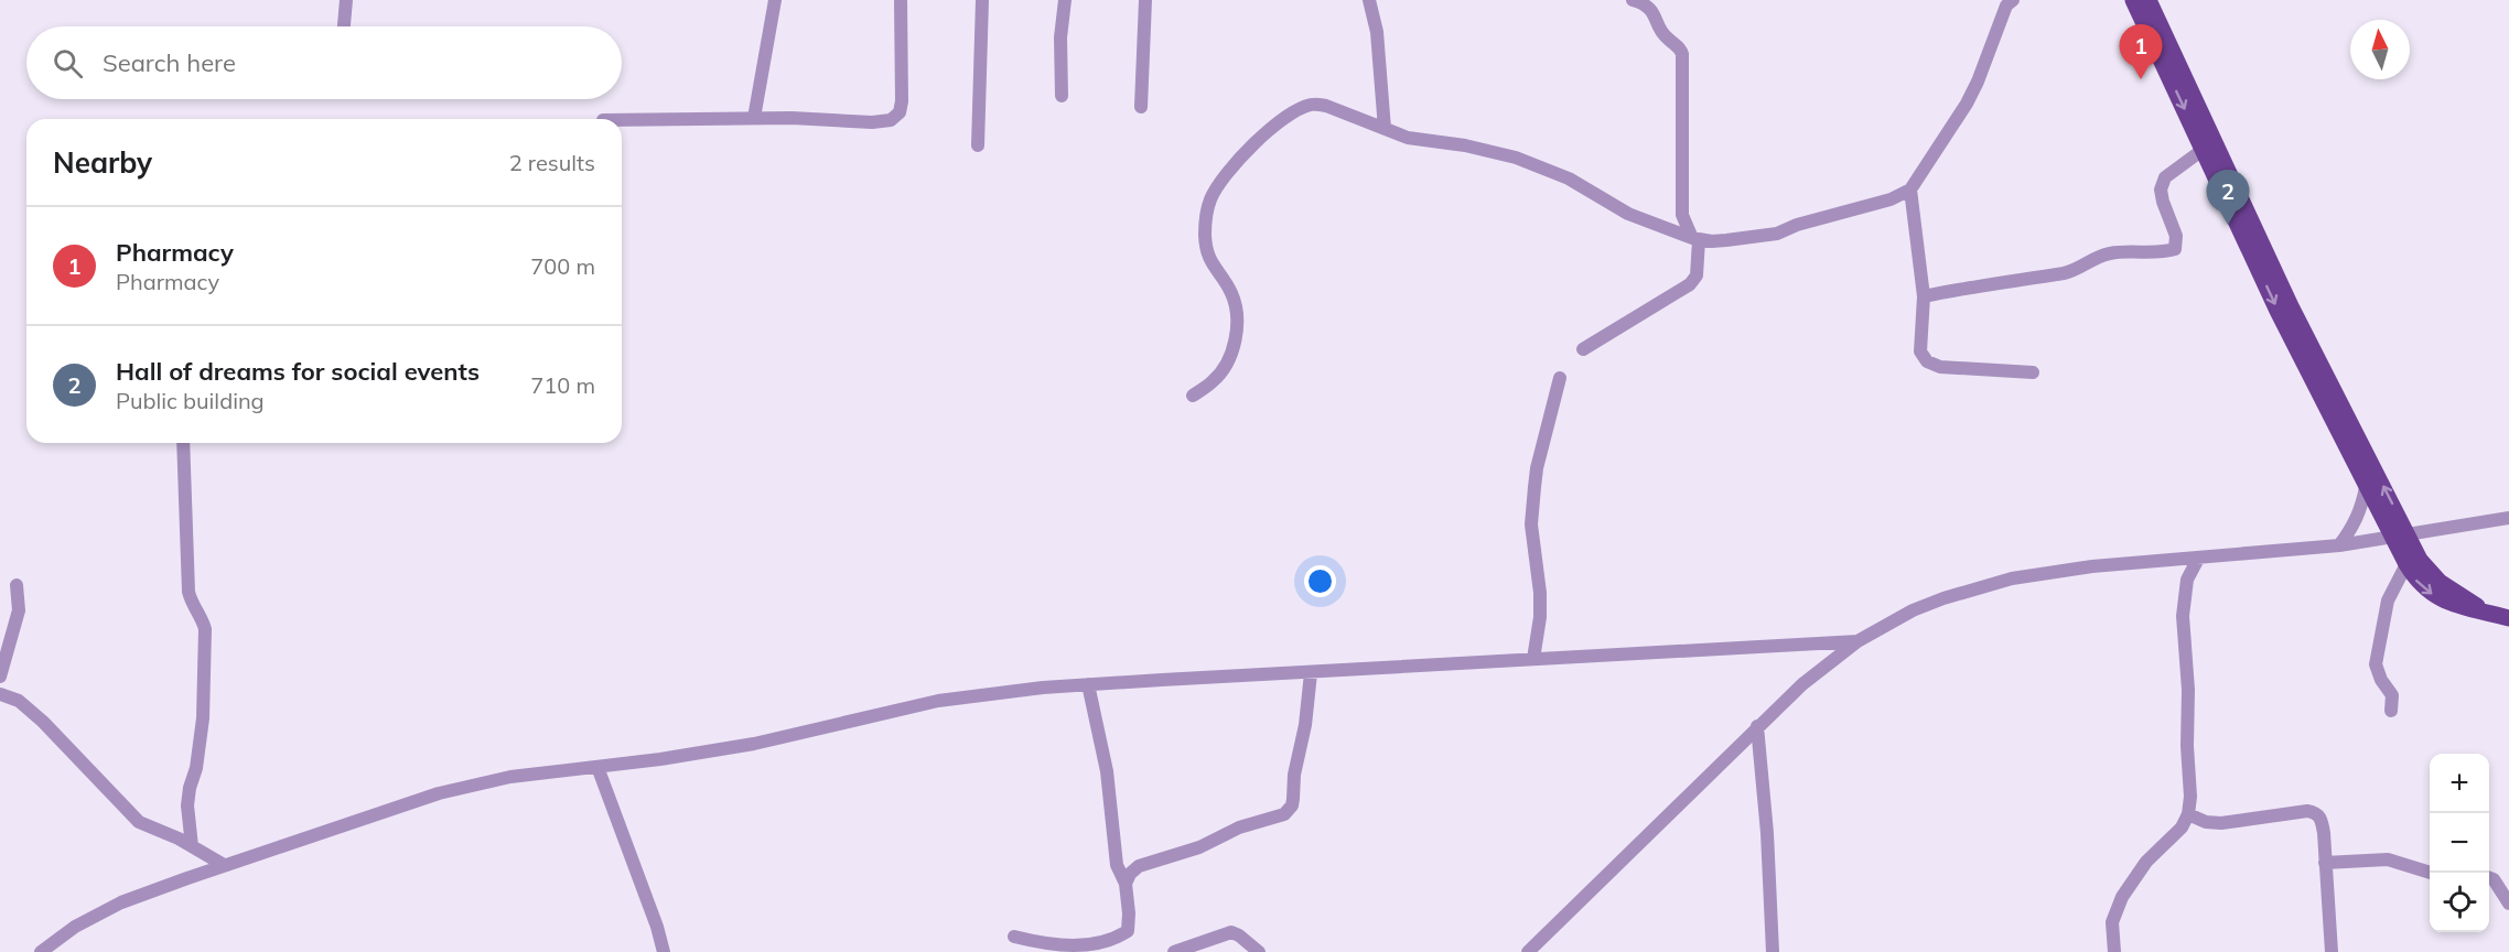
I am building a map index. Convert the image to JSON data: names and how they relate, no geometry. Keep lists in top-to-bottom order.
{
  "north": "top",
  "page": {
    "pins": ["1", "2"],
    "search": "Search here",
    "heading": ["Nearby", "2 results"],
    "list": [
      {
        "mark": "1",
        "name": "Pharmacy",
        "note": "Pharmacy",
        "value": "700 m"
      },
      {
        "mark": "2",
        "name": "Hall of dreams for social events",
        "note": "Public building",
        "value": "710 m"
      }
    ],
    "map_buttons": ["+", "−"]
  }
}
